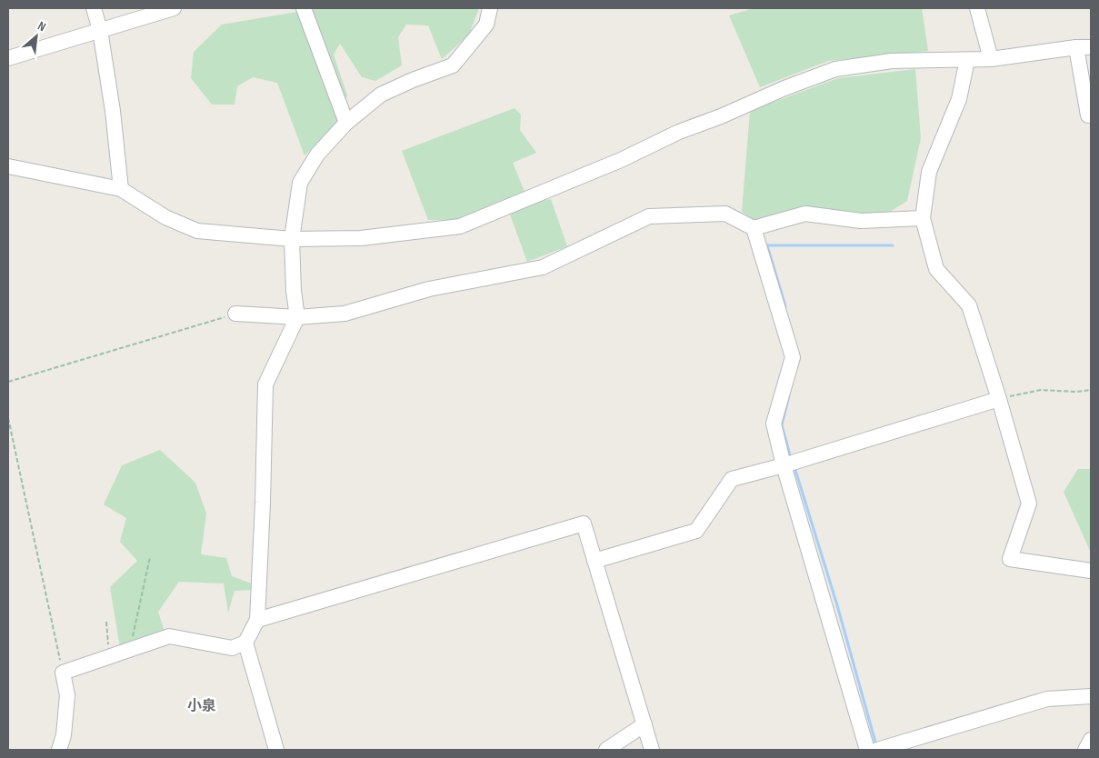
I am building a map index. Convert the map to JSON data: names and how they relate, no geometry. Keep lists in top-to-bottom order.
{
  "districts": ["小泉"],
  "north": "top right"
}
